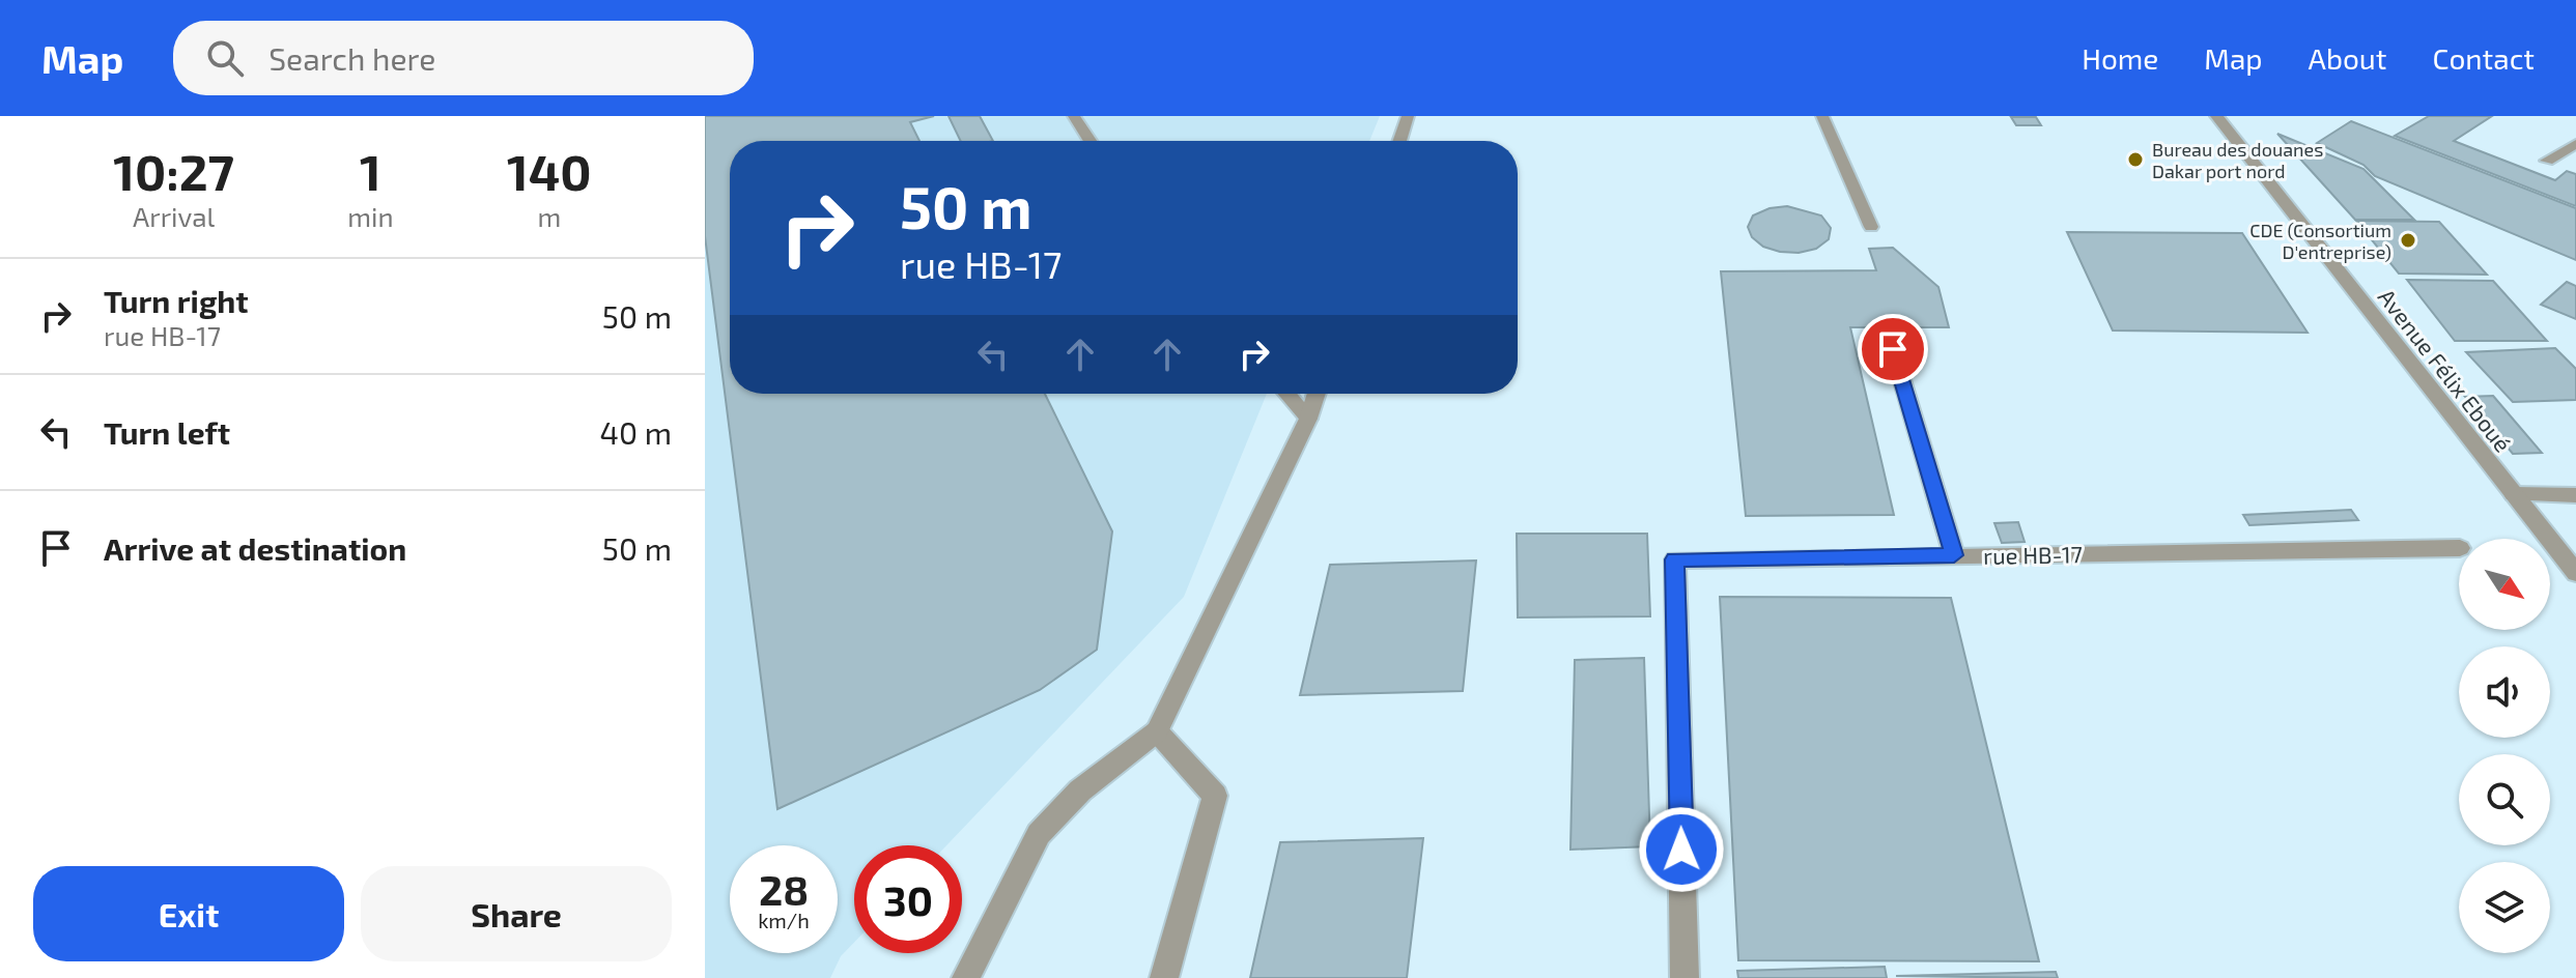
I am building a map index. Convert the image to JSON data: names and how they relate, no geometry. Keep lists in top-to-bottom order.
{
  "streets": {
    "street": ["Avenue Félix Eboué", "rue HB-17"]
  },
  "places": ["Bureau des douanes Dakar port nord", "CDE (Consortium D'entreprise)"],
  "north": "bottom right",
  "page": {
    "header": "Map",
    "search": "Search here",
    "nav": [
      "Home",
      "Map",
      "About",
      "Contact"
    ],
    "eta": [
      "10:27",
      "Arrival",
      "1",
      "min",
      "140",
      "m"
    ],
    "turn": ["50 m", "rue HB-17"],
    "list": [
      {
        "name": "Turn right",
        "note": "rue HB-17",
        "value": "50 m"
      },
      {
        "name": "Turn left",
        "value": "40 m"
      },
      {
        "name": "Arrive at destination",
        "value": "50 m"
      }
    ],
    "speed": "28 km/h",
    "limit": "30",
    "buttons": ["Exit", "Share"]
  }
}
